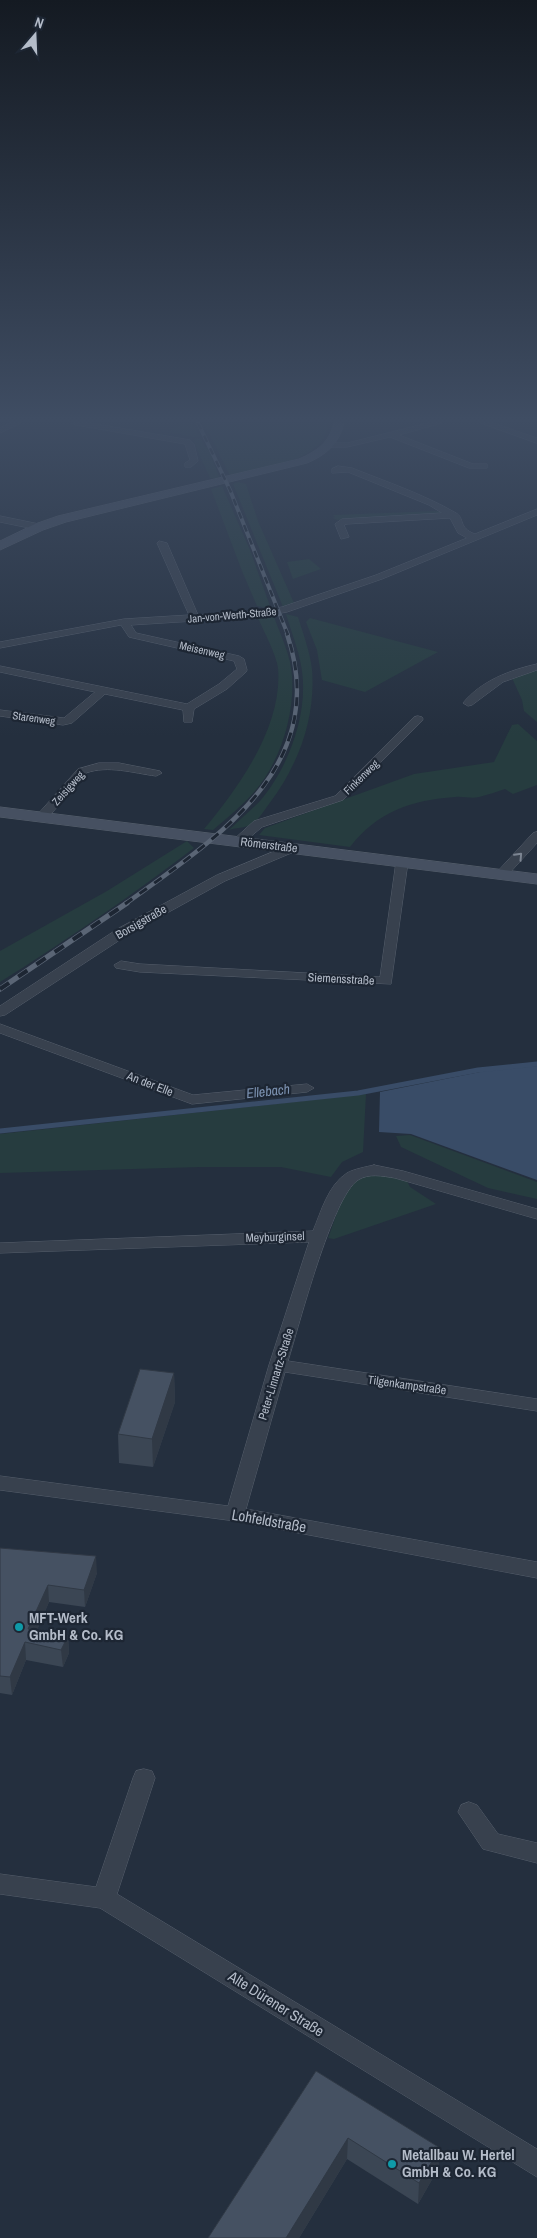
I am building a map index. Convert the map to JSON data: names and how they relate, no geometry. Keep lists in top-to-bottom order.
{
  "streets": {
    "main road": ["Römerstraße"],
    "street": [
      "Jan-von-Werth-Straße",
      "Meisenweg",
      "Starenweg",
      "Finkenweg",
      "Zeisigweg",
      "Borsigstraße",
      "Siemensstraße",
      "An der Elle",
      "Meyburginsel",
      "Peter-Linnartz-Straße",
      "Tilgenkampstraße",
      "Lohfeldstraße",
      "Alte Dürener Straße"
    ]
  },
  "crossings": [
    ["Jan-von-Werth-Straße", "Meisenweg"],
    ["Meisenweg", "Starenweg"],
    ["Finkenweg", "Römerstraße"],
    ["Zeisigweg", "Römerstraße"],
    ["Römerstraße", "Borsigstraße"],
    ["Römerstraße", "Siemensstraße"],
    ["Meyburginsel", "Peter-Linnartz-Straße"],
    ["Peter-Linnartz-Straße", "Tilgenkampstraße"],
    ["Peter-Linnartz-Straße", "Lohfeldstraße"]
  ],
  "water": ["Ellebach"],
  "places": ["MFT-Werk GmbH & Co. KG", "Metallbau W. Hertel GmbH & Co. KG"],
  "north": "top"
}
